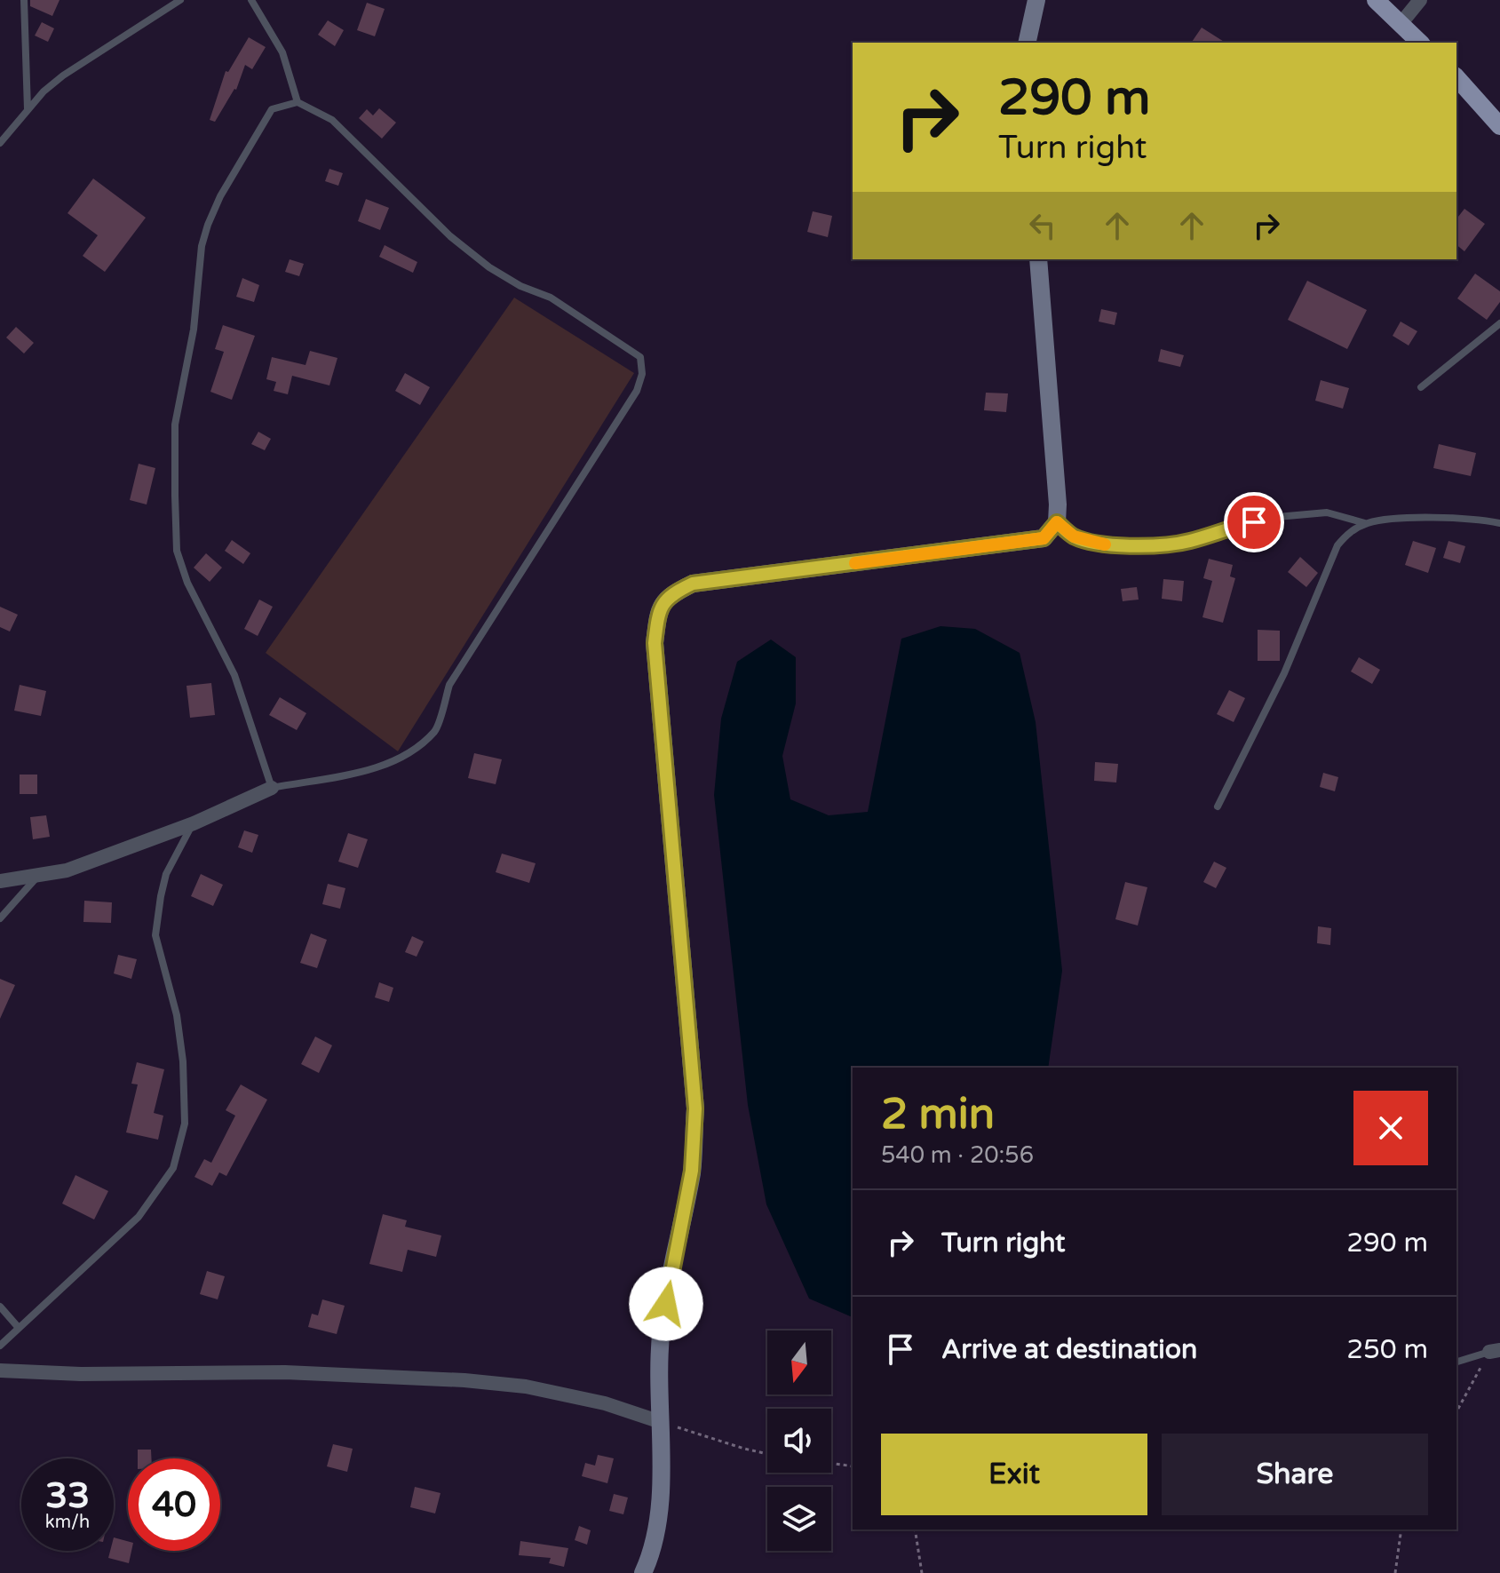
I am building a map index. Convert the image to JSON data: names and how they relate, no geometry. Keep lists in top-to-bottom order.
{
  "north": "bottom",
  "page": {
    "turn": ["290 m", "Turn right"],
    "heading": ["2 min", "540 m · 20:56"],
    "list": [
      {
        "name": "Turn right",
        "value": "290 m"
      },
      {
        "name": "Arrive at destination",
        "value": "250 m"
      }
    ],
    "buttons": ["Exit", "Share"],
    "speed": "33 km/h",
    "limit": "40"
  }
}
